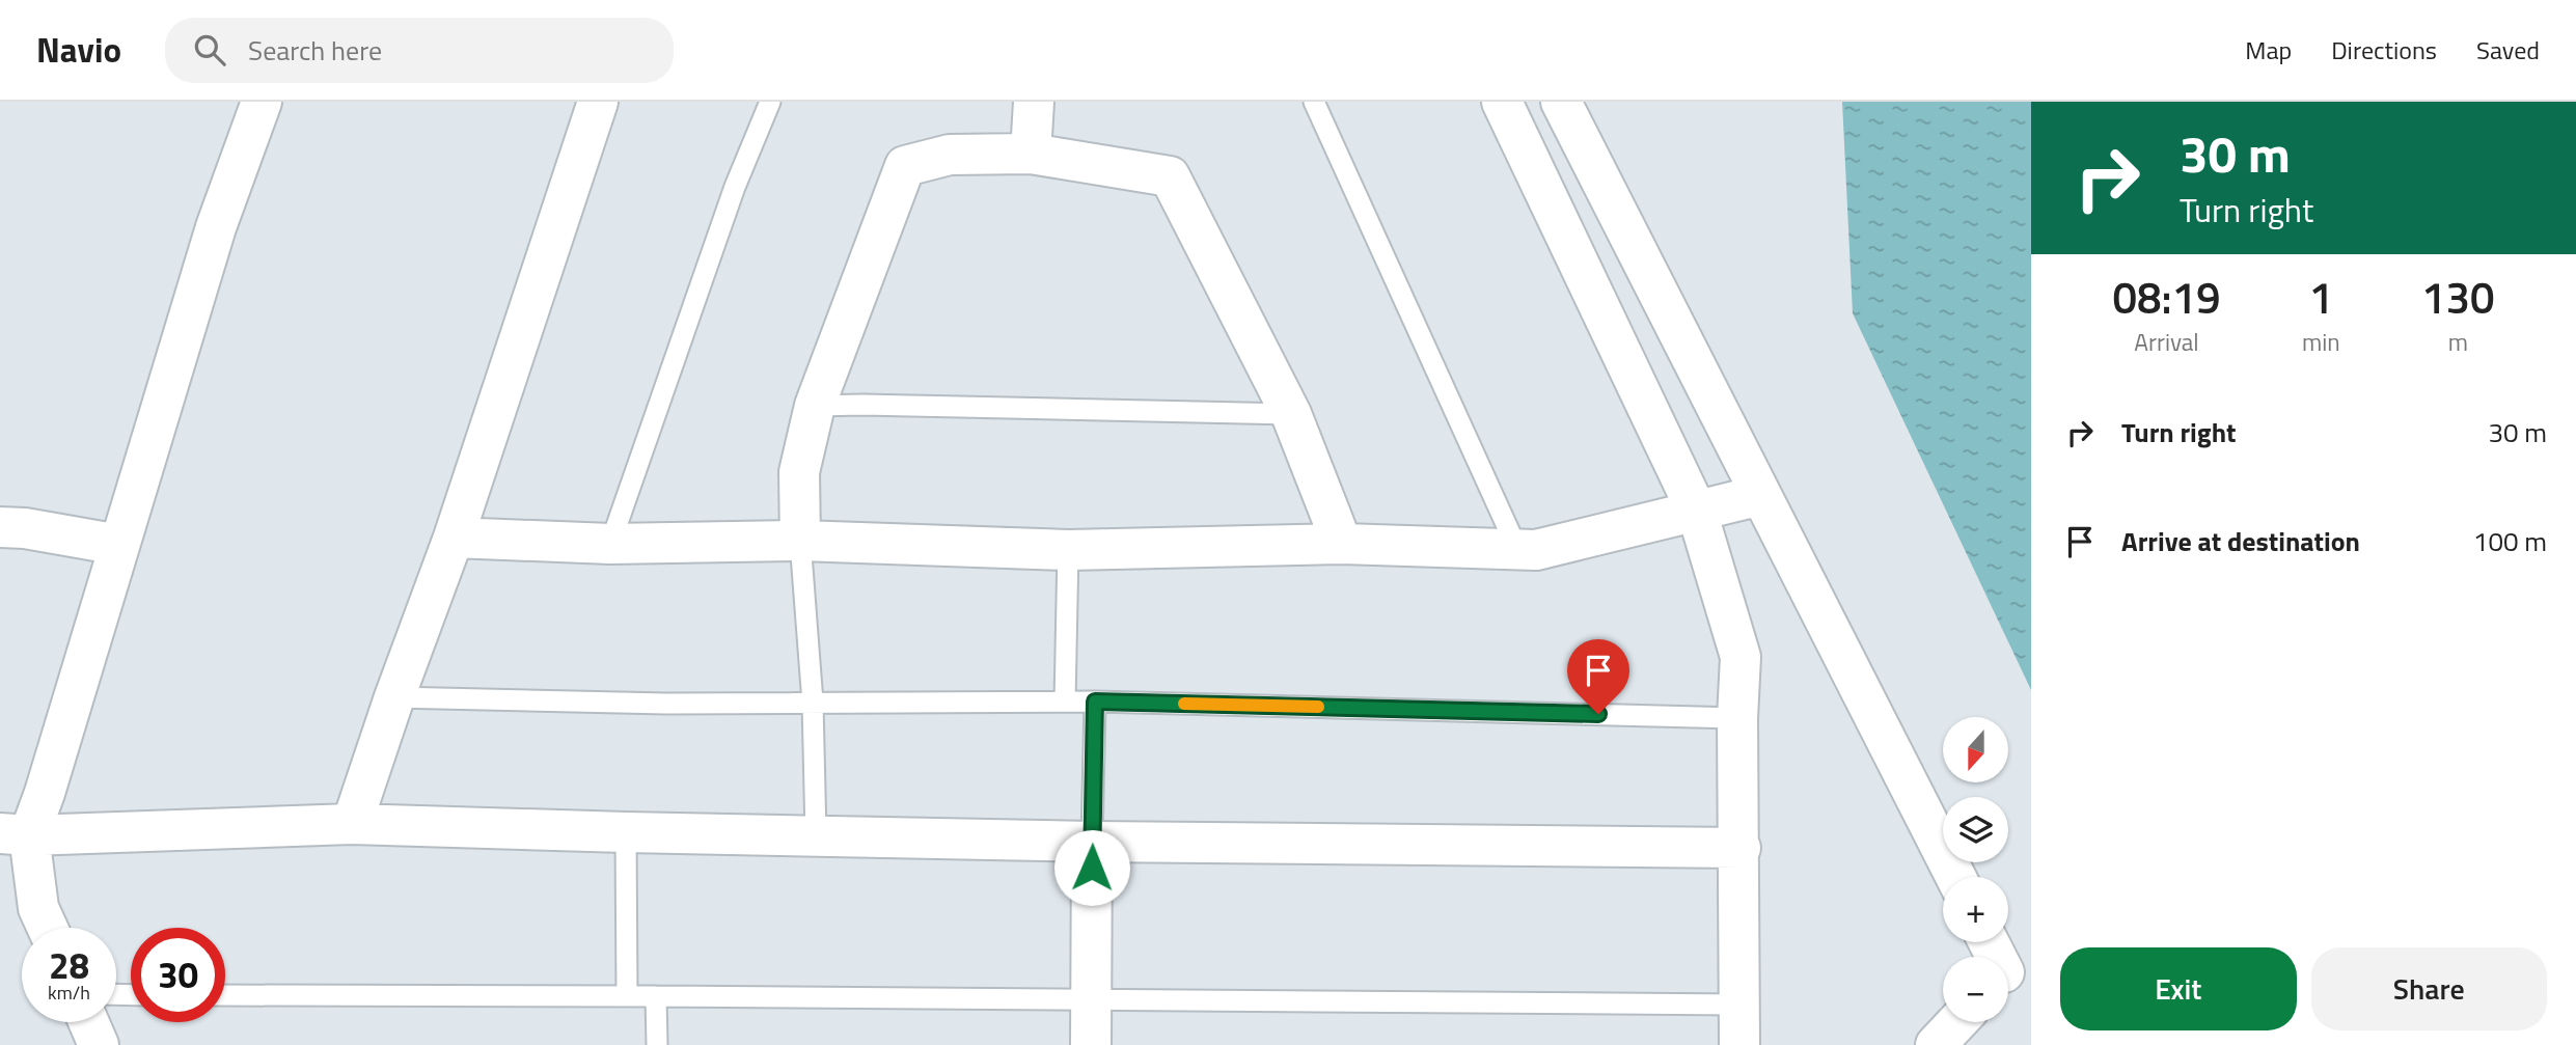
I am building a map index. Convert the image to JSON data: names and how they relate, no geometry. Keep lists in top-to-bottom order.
{
  "north": "bottom",
  "page": {
    "header": "Navio",
    "search": "Search here",
    "nav": ["Map", "Directions", "Saved"],
    "turn": ["30 m", "Turn right"],
    "eta": [
      "08:19",
      "Arrival",
      "1",
      "min",
      "130",
      "m"
    ],
    "list": [
      {
        "name": "Turn right",
        "value": "30 m"
      },
      {
        "name": "Arrive at destination",
        "value": "100 m"
      }
    ],
    "map_buttons": ["+", "−"],
    "speed": "28 km/h",
    "limit": "30",
    "buttons": ["Exit", "Share"]
  }
}
